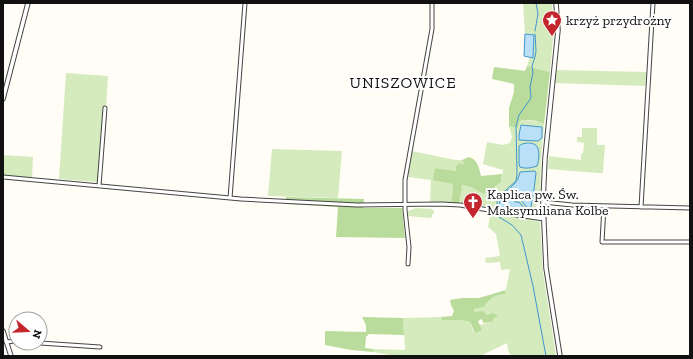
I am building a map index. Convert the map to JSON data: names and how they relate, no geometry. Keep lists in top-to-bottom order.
{
  "districts": ["UNISZOWICE"],
  "places": {
    "place": ["krzyż przydrożny"],
    "church": ["Kaplica pw. Św. Maksymiliana Kolbe"]
  },
  "north": "right"
}
